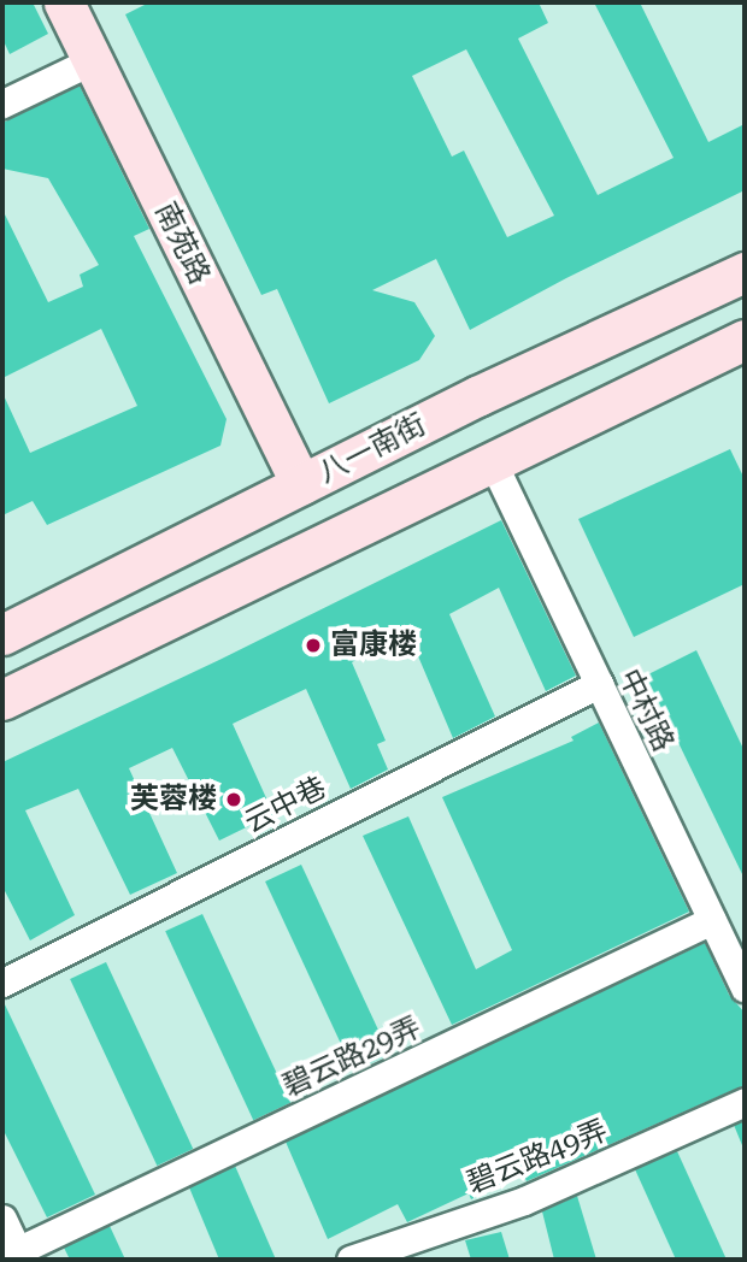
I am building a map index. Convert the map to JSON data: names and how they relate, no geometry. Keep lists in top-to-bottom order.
{
  "streets": {
    "main road": ["南苑路", "八一南街"],
    "street": [
      "中村路",
      "云中巷",
      "碧云路29弄",
      "碧云路49弄"
    ]
  },
  "crossings": [
    ["南苑路", "八一南街"],
    ["八一南街", "中村路"],
    ["中村路", "云中巷"],
    ["中村路", "碧云路29弄"]
  ],
  "places": ["富康楼", "芙蓉楼"]
}
